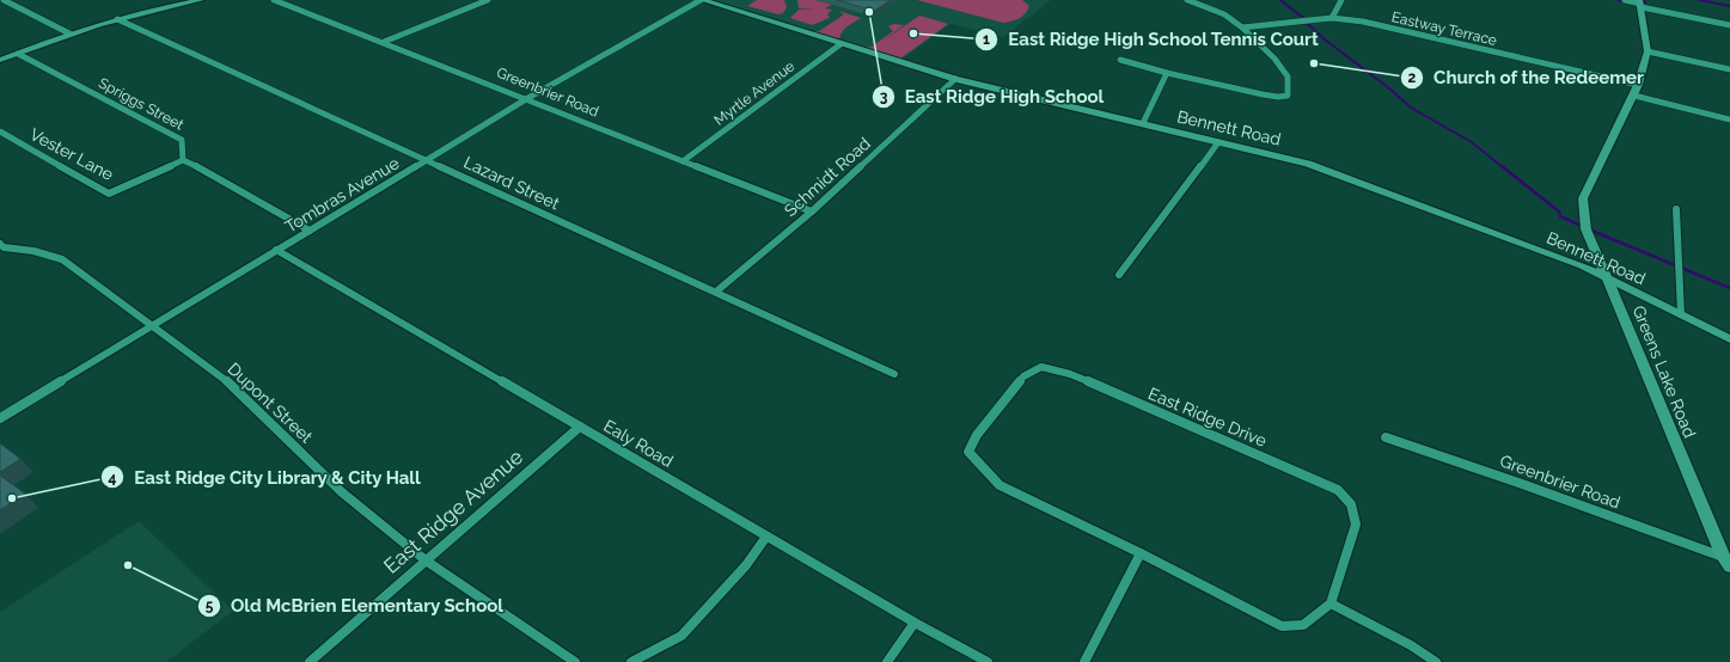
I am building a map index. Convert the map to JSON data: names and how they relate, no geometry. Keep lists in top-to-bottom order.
{
  "streets": {
    "street": [
      "Eastway Terrace",
      "Greenbrier Road",
      "Myrtle Avenue",
      "Spriggs Street",
      "Bennett Road",
      "Vester Lane",
      "Schmidt Road",
      "Lazard Street",
      "Tombras Avenue",
      "Greens Lake Road",
      "Dupont Street",
      "East Ridge Drive",
      "Ealy Road",
      "East Ridge Avenue"
    ]
  },
  "crossings": [
    ["Eastway Terrace", "Greens Lake Road"],
    ["Greenbrier Road", "Myrtle Avenue"],
    ["Greenbrier Road", "Schmidt Road"],
    ["Greenbrier Road", "Tombras Avenue"],
    ["Greenbrier Road", "Greens Lake Road"],
    ["Myrtle Avenue", "Bennett Road"],
    ["Spriggs Street", "Vester Lane"],
    ["Bennett Road", "Schmidt Road"],
    ["Bennett Road", "Tombras Avenue"],
    ["Bennett Road", "Greens Lake Road"],
    ["Schmidt Road", "Lazard Street"],
    ["Lazard Street", "Tombras Avenue"],
    ["Tombras Avenue", "Dupont Street"],
    ["Tombras Avenue", "Ealy Road"],
    ["Dupont Street", "East Ridge Avenue"],
    ["Ealy Road", "East Ridge Avenue"]
  ],
  "places": [
    "East Ridge High School",
    "East Ridge High School Tennis Court",
    "Church of the Redeemer",
    "East Ridge City Library & City Hall",
    "Old McBrien Elementary School"
  ]
}
